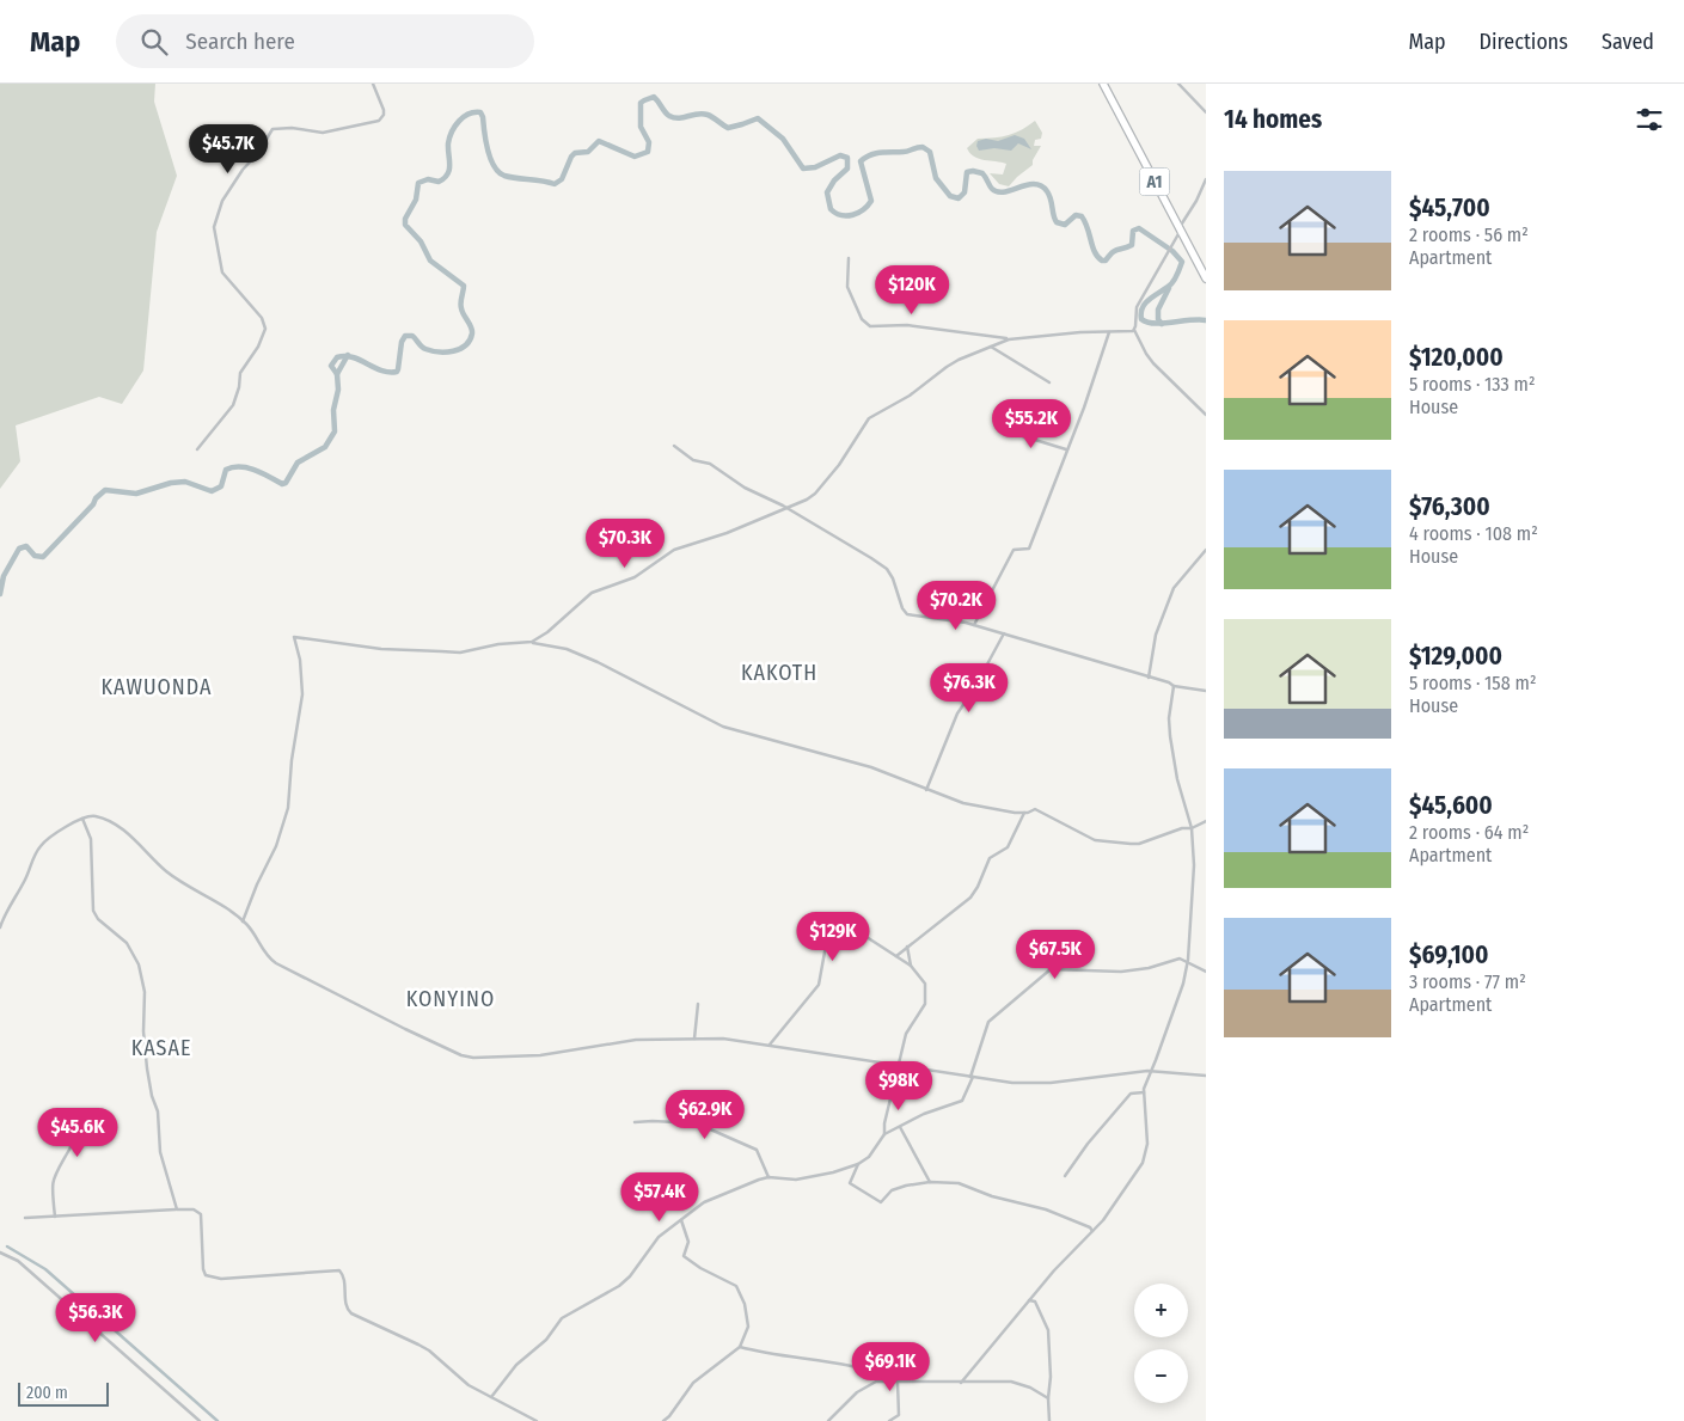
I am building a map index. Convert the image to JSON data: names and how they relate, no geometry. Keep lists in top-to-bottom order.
{
  "streets": {
    "highway": ["A1"]
  },
  "districts": [
    "KAKOTH",
    "KAWUONDA",
    "KONYINO",
    "KASAE"
  ],
  "scale_bar": "200 m",
  "page": {
    "header": "Map",
    "search": "Search here",
    "nav": ["Map", "Directions", "Saved"],
    "heading": "14 homes",
    "price": [
      "$45.7K",
      "$120K",
      "$55.2K",
      "$70.3K",
      "$70.2K",
      "$76.3K",
      "$129K",
      "$67.5K",
      "$98K",
      "$62.9K",
      "$45.6K",
      "$57.4K",
      "$56.3K",
      "$69.1K"
    ],
    "list": [
      {
        "name": "$45,700",
        "note": "2 rooms · 56 m² · Apartment"
      },
      {
        "name": "$120,000",
        "note": "5 rooms · 133 m² · House"
      },
      {
        "name": "$76,300",
        "note": "4 rooms · 108 m² · House"
      },
      {
        "name": "$129,000",
        "note": "5 rooms · 158 m² · House"
      },
      {
        "name": "$45,600",
        "note": "2 rooms · 64 m² · Apartment"
      },
      {
        "name": "$69,100",
        "note": "3 rooms · 77 m² · Apartment"
      }
    ],
    "map_buttons": ["+", "−"],
    "scale": "200 m"
  }
}
